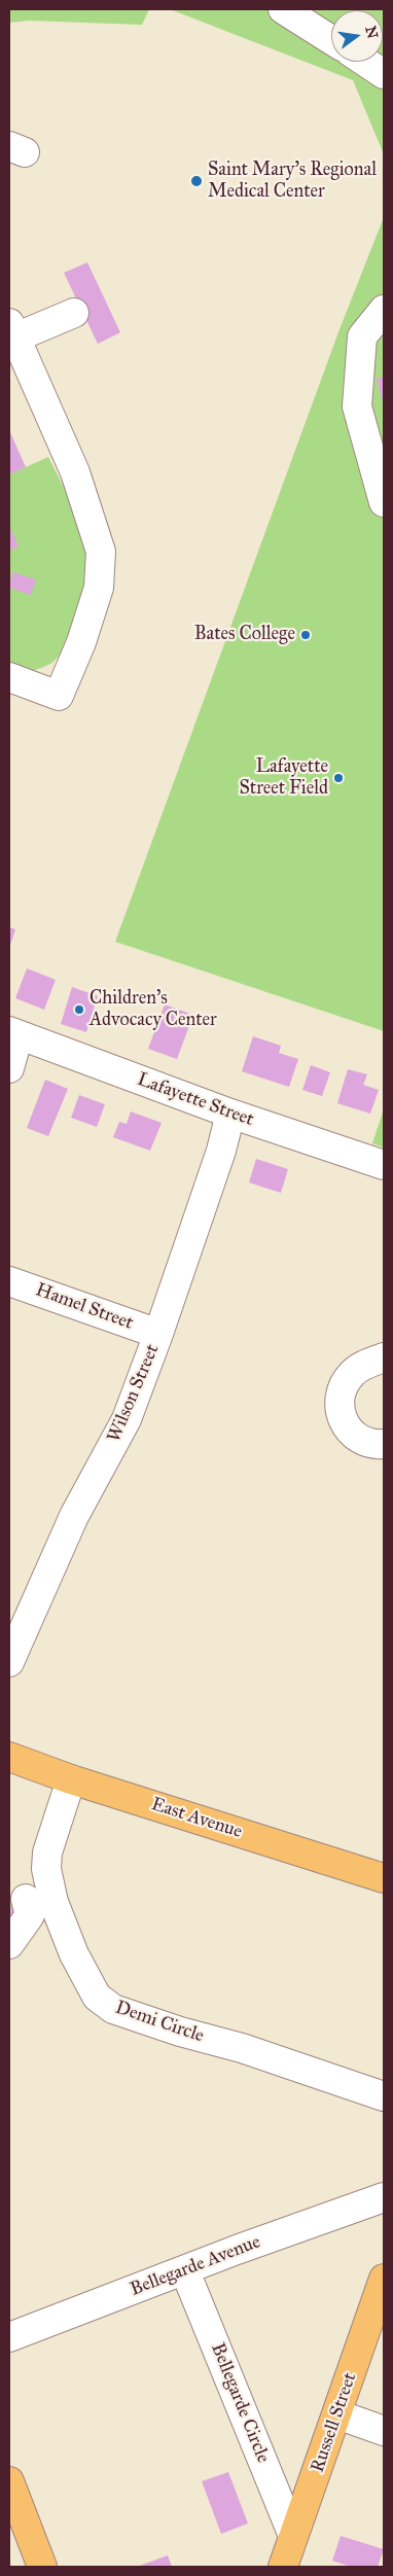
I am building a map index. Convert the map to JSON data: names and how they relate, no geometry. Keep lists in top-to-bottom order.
{
  "streets": {
    "main road": ["East Avenue", "Russell Street"],
    "street": [
      "Lafayette Street",
      "Hamel Street",
      "Wilson Street",
      "Demi Circle",
      "Bellegarde Avenue",
      "Bellegarde Circle"
    ]
  },
  "crossings": [
    ["Lafayette Street", "Wilson Street"],
    ["Hamel Street", "Wilson Street"],
    ["East Avenue", "Demi Circle"],
    ["Bellegarde Avenue", "Bellegarde Circle"],
    ["Bellegarde Circle", "Russell Street"]
  ],
  "places": [
    "Saint Mary's Regional Medical Center",
    "Bates College",
    "Lafayette Street Field",
    "Children's Advocacy Center"
  ],
  "north": "right"
}
